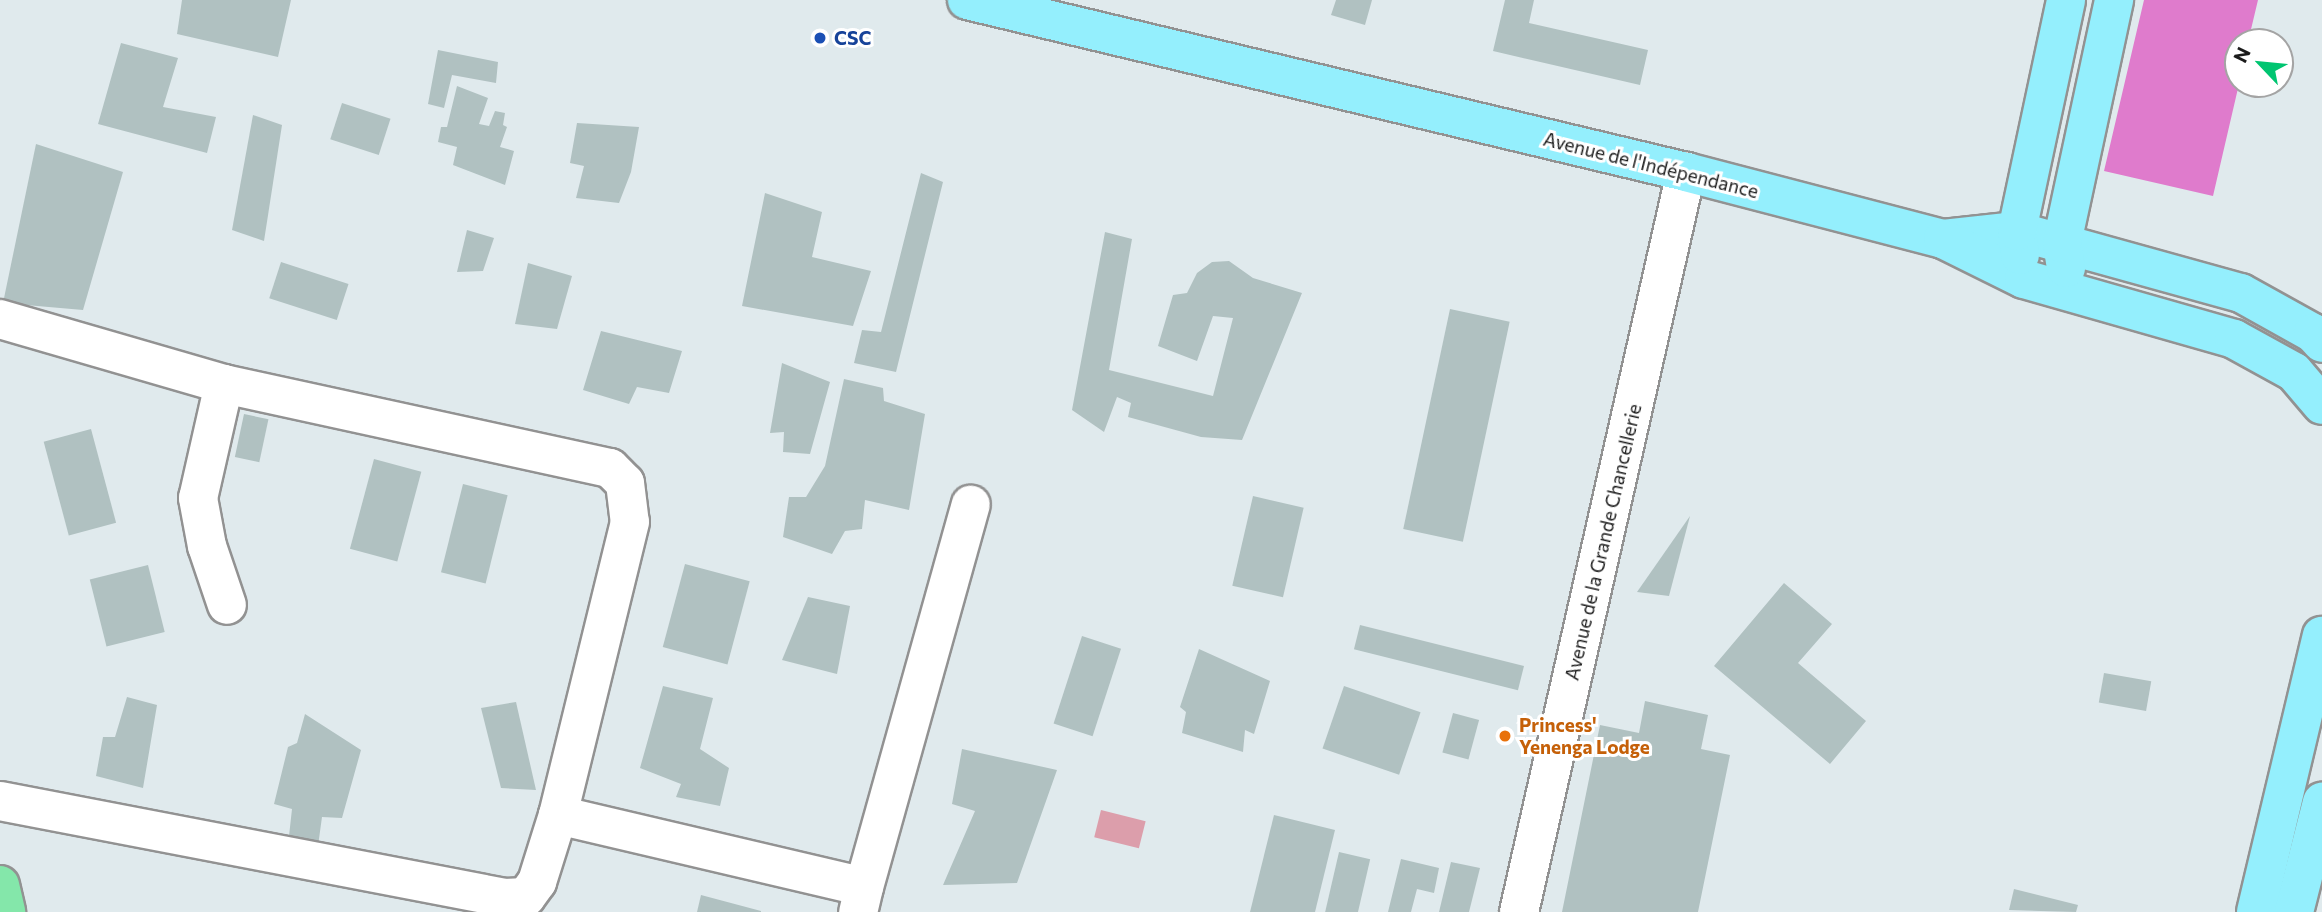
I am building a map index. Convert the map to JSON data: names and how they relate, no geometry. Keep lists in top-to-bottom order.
{
  "streets": {
    "main road": ["Avenue de l'Indépendance"],
    "street": ["Avenue de la Grande Chancellerie"]
  },
  "crossings": [
    ["Avenue de l'Indépendance", "Avenue de la Grande Chancellerie"]
  ],
  "places": ["CSC", "Princess' Yenenga Lodge"],
  "north": "top left"
}
